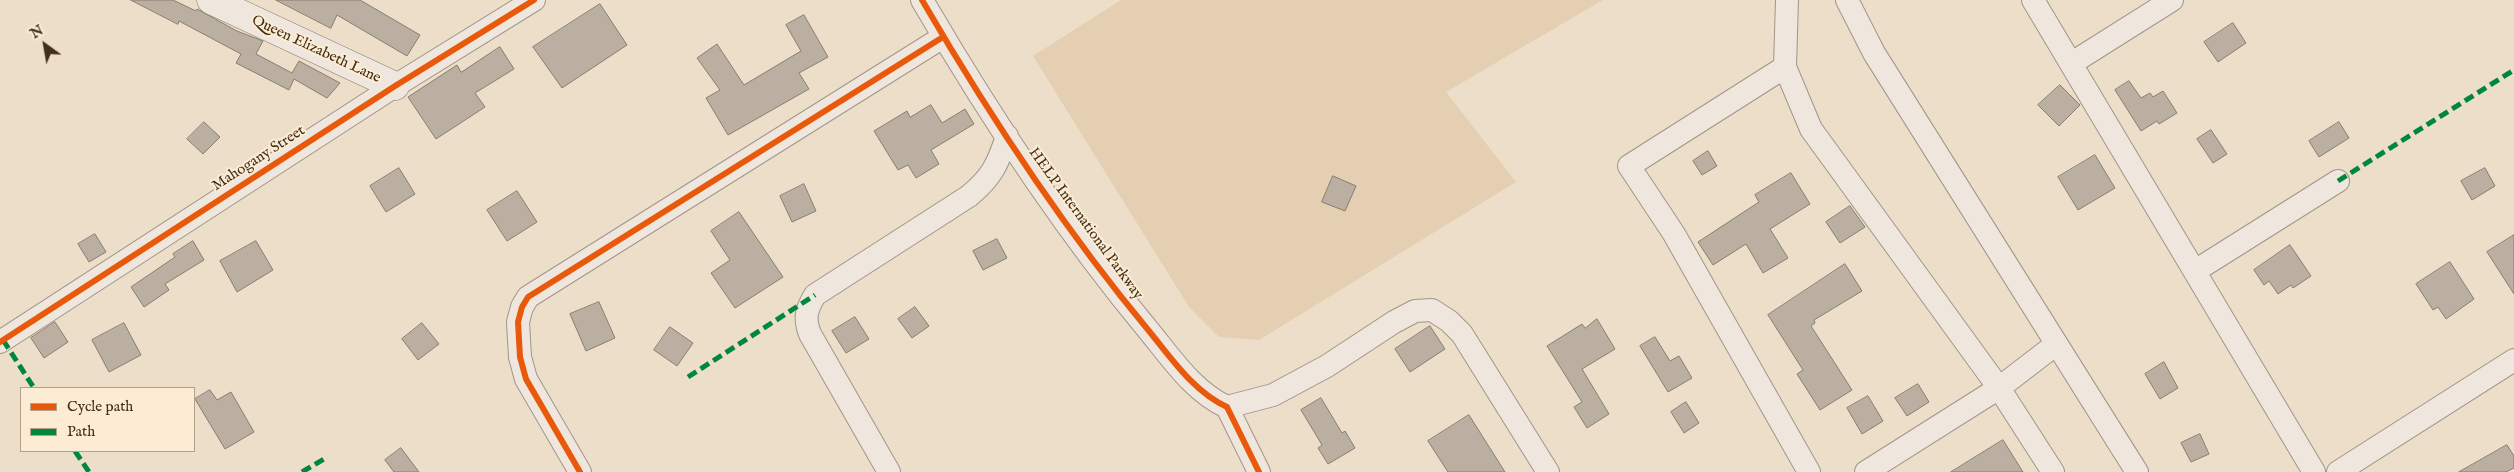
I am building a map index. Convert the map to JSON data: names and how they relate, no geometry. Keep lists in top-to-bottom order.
{
  "streets": {
    "street": ["Queen Elizabeth Lane", "Mahogany Street", "HELP International Parkway"]
  },
  "crossings": [
    ["Queen Elizabeth Lane", "Mahogany Street"]
  ],
  "legend": ["Cycle path", "Path"],
  "north": "top left"
}
